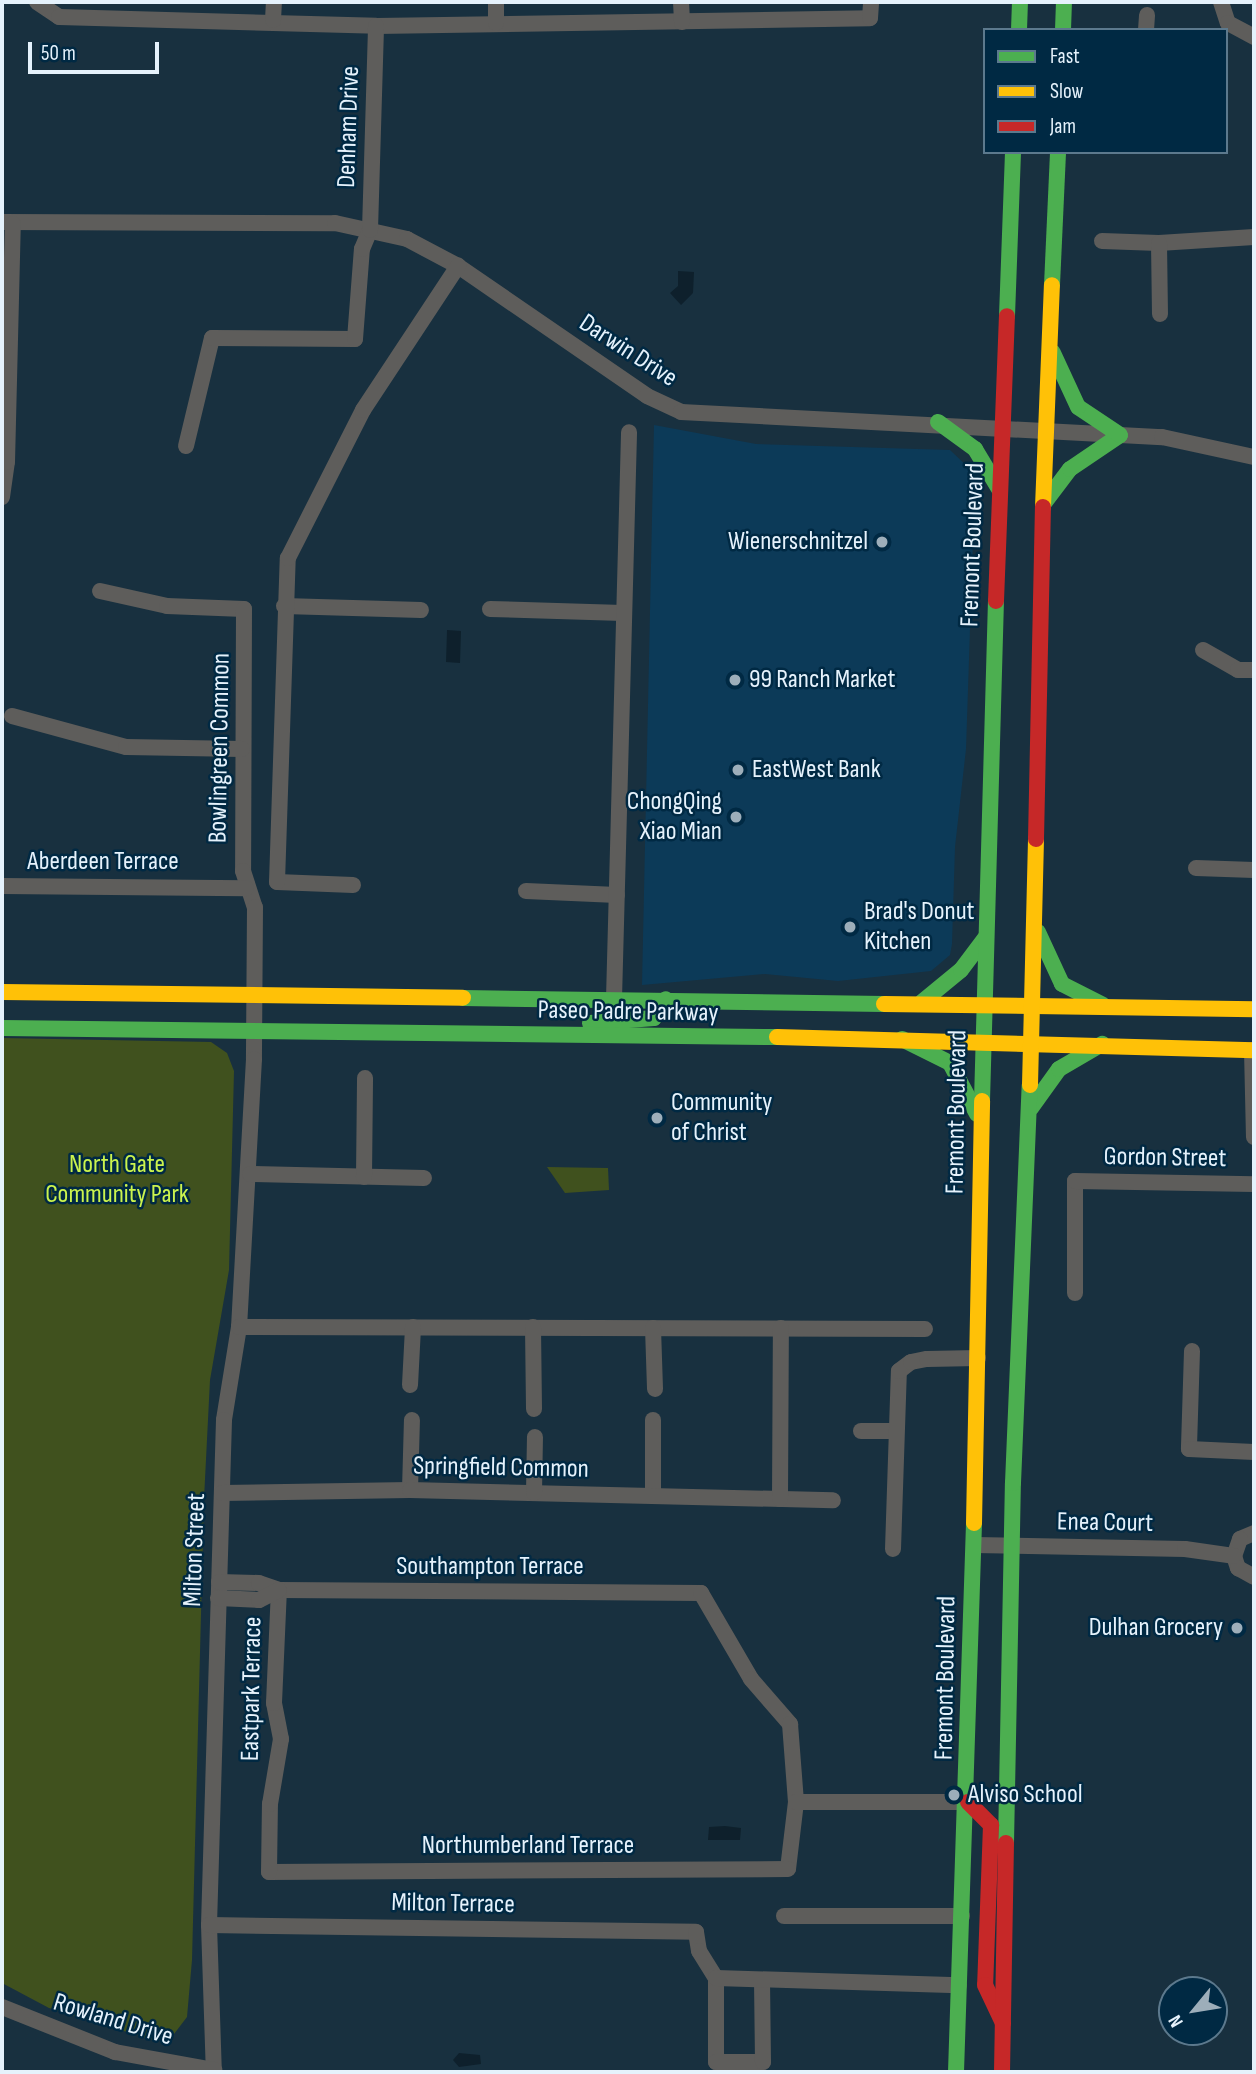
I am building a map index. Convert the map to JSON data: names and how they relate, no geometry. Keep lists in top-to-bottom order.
{
  "streets": {
    "main road": ["Fremont Boulevard", "Paseo Padre Parkway"],
    "street": [
      "Denham Drive",
      "Darwin Drive",
      "Bowlingreen Common",
      "Aberdeen Terrace",
      "Gordon Street",
      "Springfield Common",
      "Enea Court",
      "Milton Street",
      "Southampton Terrace",
      "Eastpark Terrace",
      "Northumberland Terrace",
      "Milton Terrace",
      "Rowland Drive"
    ]
  },
  "crossings": [
    ["Denham Drive", "Darwin Drive"],
    ["Darwin Drive", "Fremont Boulevard"],
    ["Fremont Boulevard", "Paseo Padre Parkway"],
    ["Fremont Boulevard", "Enea Court"],
    ["Bowlingreen Common", "Aberdeen Terrace"],
    ["Bowlingreen Common", "Paseo Padre Parkway"],
    ["Bowlingreen Common", "Milton Street"],
    ["Paseo Padre Parkway", "Milton Street"],
    ["Springfield Common", "Milton Street"],
    ["Milton Street", "Southampton Terrace"],
    ["Milton Street", "Milton Terrace"],
    ["Milton Street", "Rowland Drive"],
    ["Southampton Terrace", "Eastpark Terrace"],
    ["Southampton Terrace", "Northumberland Terrace"],
    ["Eastpark Terrace", "Northumberland Terrace"]
  ],
  "parks": ["North Gate Community Park"],
  "places": [
    "Wienerschnitzel",
    "99 Ranch Market",
    "EastWest Bank",
    "ChongQing Xiao Mian",
    "Brad's Donut Kitchen",
    "Community of Christ",
    "Dulhan Grocery",
    "Alviso School"
  ],
  "legend": ["Fast", "Slow", "Jam"],
  "scale_bar": "50 m",
  "north": "bottom left"
}
